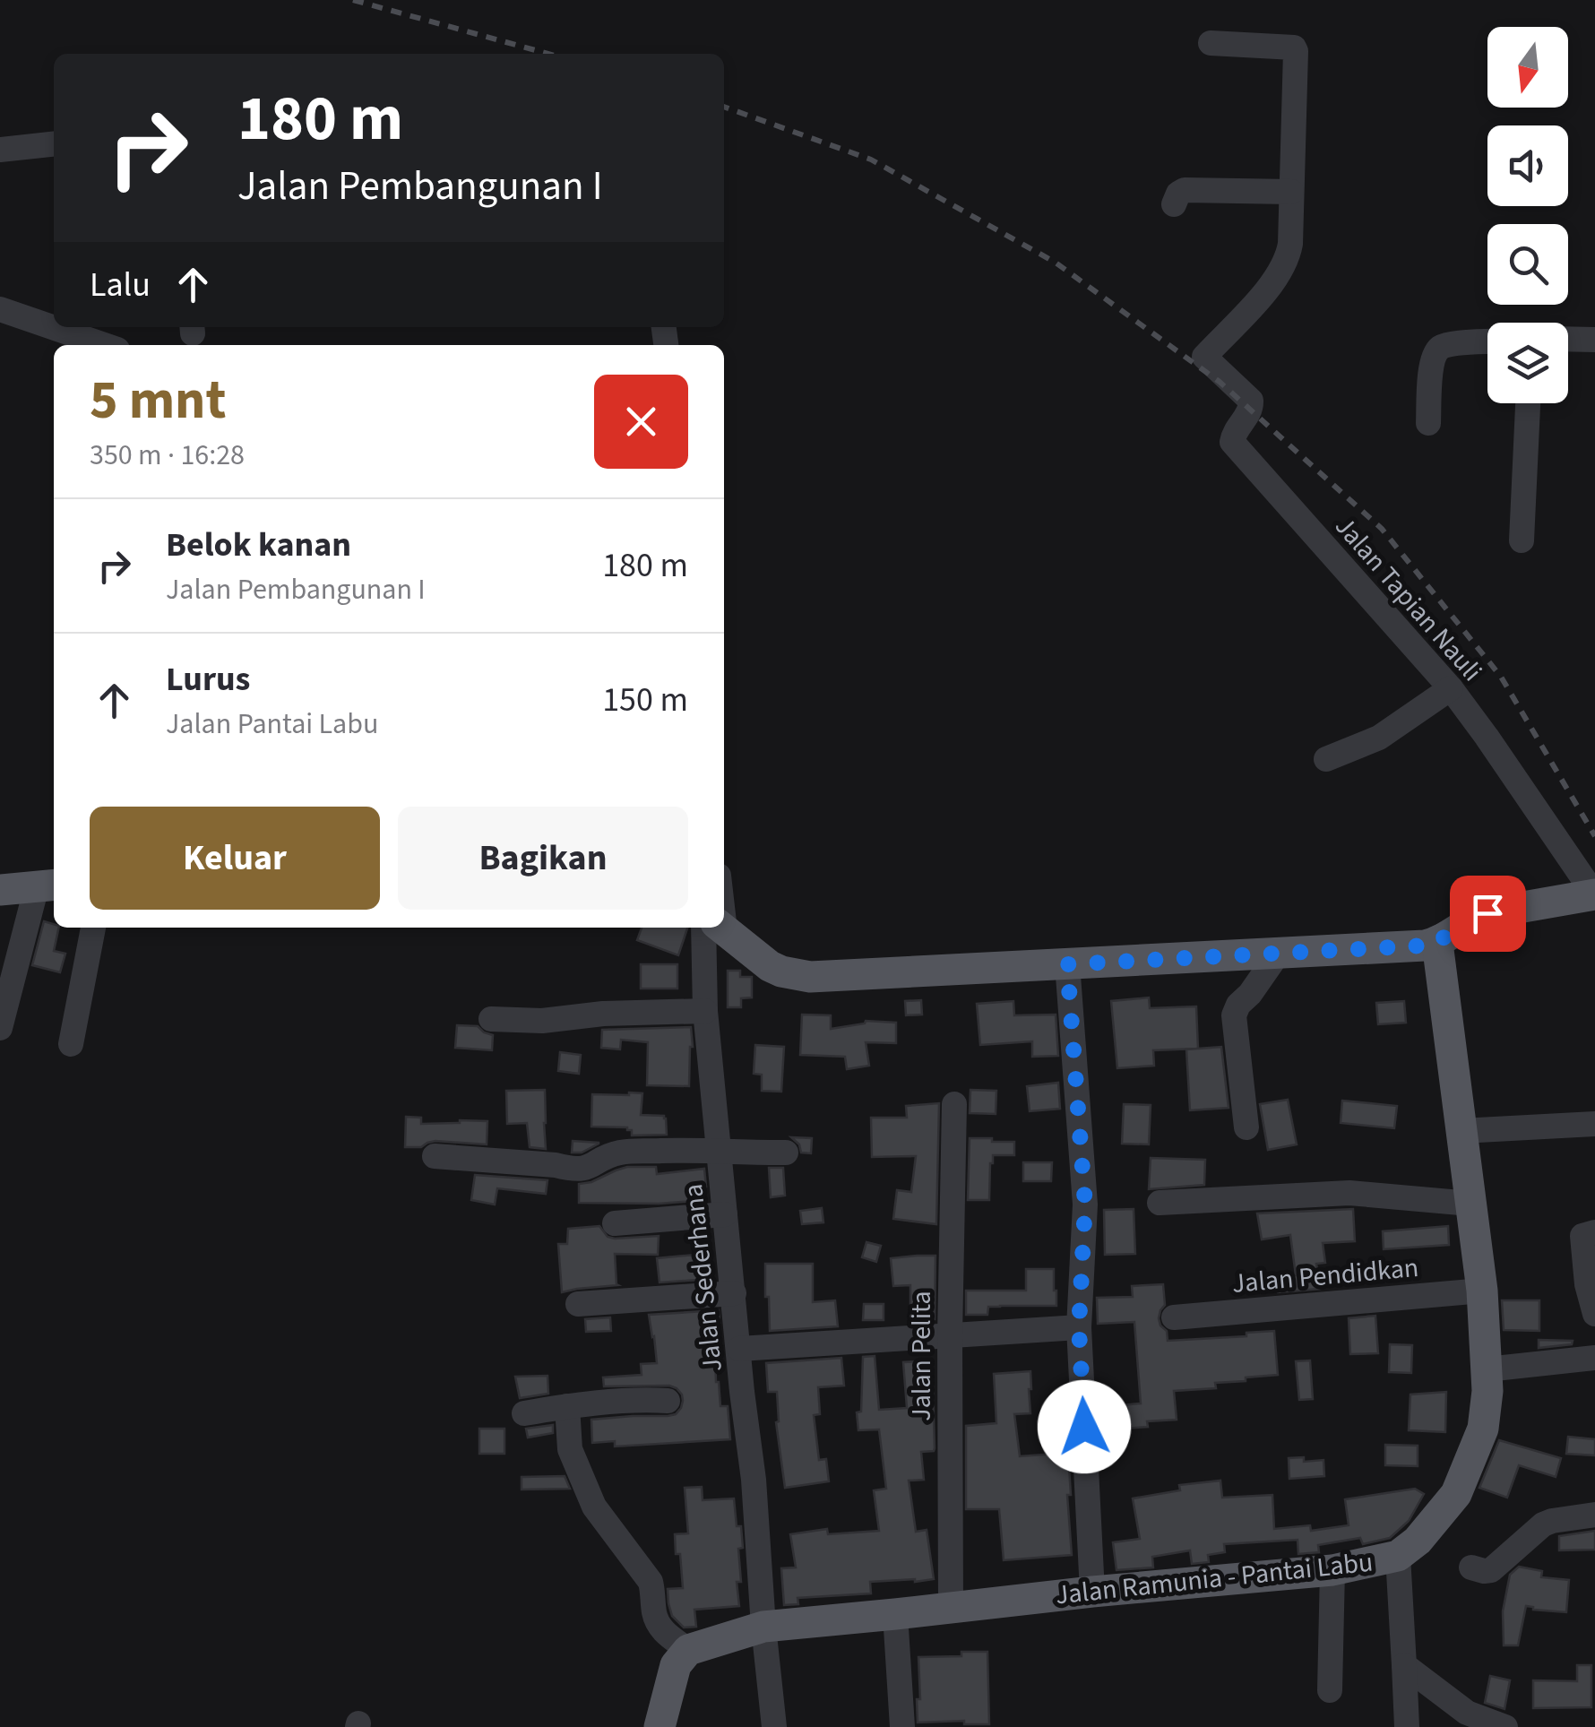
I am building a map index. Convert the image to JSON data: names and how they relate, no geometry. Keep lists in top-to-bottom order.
{
  "streets": {
    "main road": ["Jalan Ramunia - Pantai Labu"],
    "street": [
      "Jalan Tapian Nauli",
      "Jalan Pendidkan",
      "Jalan Sederhana",
      "Jalan Pelita"
    ]
  },
  "crossings": [
    ["Jalan Pendidkan", "Jalan Ramunia - Pantai Labu"],
    ["Jalan Sederhana", "Jalan Ramunia - Pantai Labu"],
    ["Jalan Pelita", "Jalan Ramunia - Pantai Labu"]
  ],
  "north": "bottom",
  "page": {
    "turn": ["180 m", "Jalan Pembangunan I"],
    "then": "Lalu",
    "heading": ["5 mnt", "350 m · 16:28"],
    "list": [
      {
        "name": "Belok kanan",
        "note": "Jalan Pembangunan I",
        "value": "180 m"
      },
      {
        "name": "Lurus",
        "note": "Jalan Pantai Labu",
        "value": "150 m"
      }
    ],
    "buttons": ["Keluar", "Bagikan"]
  }
}
